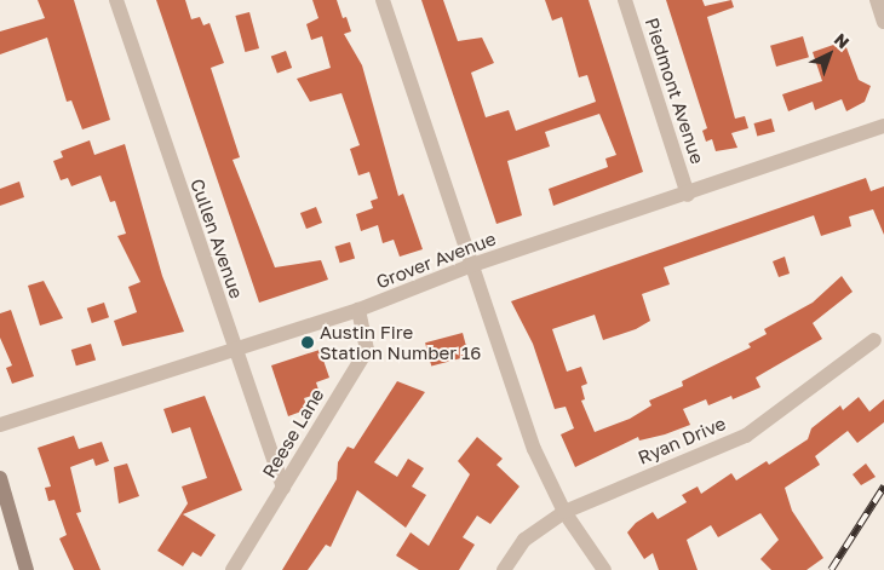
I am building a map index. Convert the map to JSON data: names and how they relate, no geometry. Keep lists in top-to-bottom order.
{
  "streets": {
    "street": [
      "Piedmont Avenue",
      "Cullen Avenue",
      "Grover Avenue",
      "Reese Lane",
      "Ryan Drive"
    ]
  },
  "crossings": [
    ["Piedmont Avenue", "Grover Avenue"],
    ["Cullen Avenue", "Grover Avenue"],
    ["Cullen Avenue", "Reese Lane"],
    ["Grover Avenue", "Reese Lane"]
  ],
  "places": ["Austin Fire Station Number 16"],
  "north": "top right"
}
